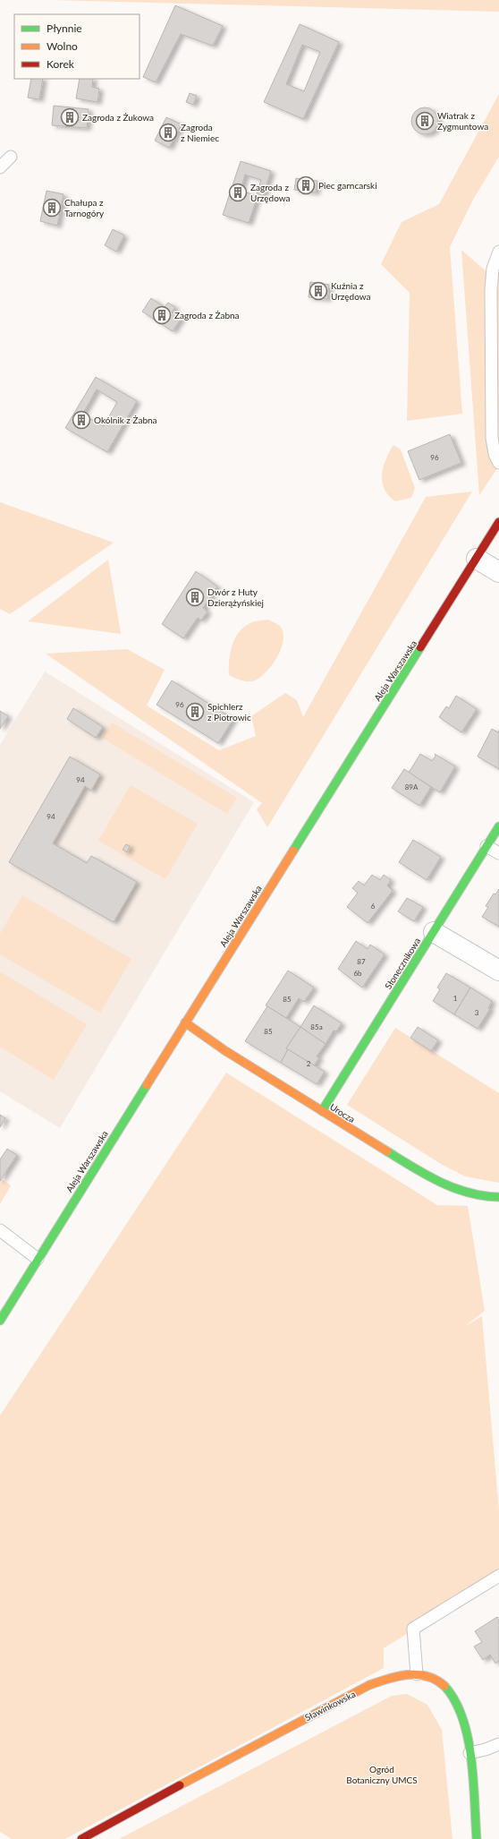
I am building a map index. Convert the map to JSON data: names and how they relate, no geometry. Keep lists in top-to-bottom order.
{
  "streets": {
    "street": [
      "Aleja Warszawska",
      "Słonecznikowa",
      "Urocza",
      "Sławinkowska"
    ]
  },
  "crossings": [
    ["Aleja Warszawska", "Urocza"],
    ["Słonecznikowa", "Urocza"]
  ],
  "parks": ["Ogród Botaniczny UMCS"],
  "places": {
    "building": [
      "Zagroda z Żukowa",
      "Wiatrak z Zygmuntowa",
      "Zagroda z Niemiec",
      "Piec garncarski",
      "Zagroda z Urzędowa",
      "Chałupa z Tarnogóry",
      "Kuźnia z Urzędowa",
      "Zagroda z Żabna",
      "Okólnik z Żabna",
      "Dwór z Huty Dzierążyńskiej",
      "Spichlerz z Piotrowic"
    ]
  },
  "house_numbers": [
    "96",
    "96",
    "94",
    "89A",
    "94",
    "6",
    "87",
    "6b",
    "1",
    "85",
    "3",
    "85a",
    "85",
    "2"
  ],
  "legend": ["Płynnie", "Wolno", "Korek"]
}
